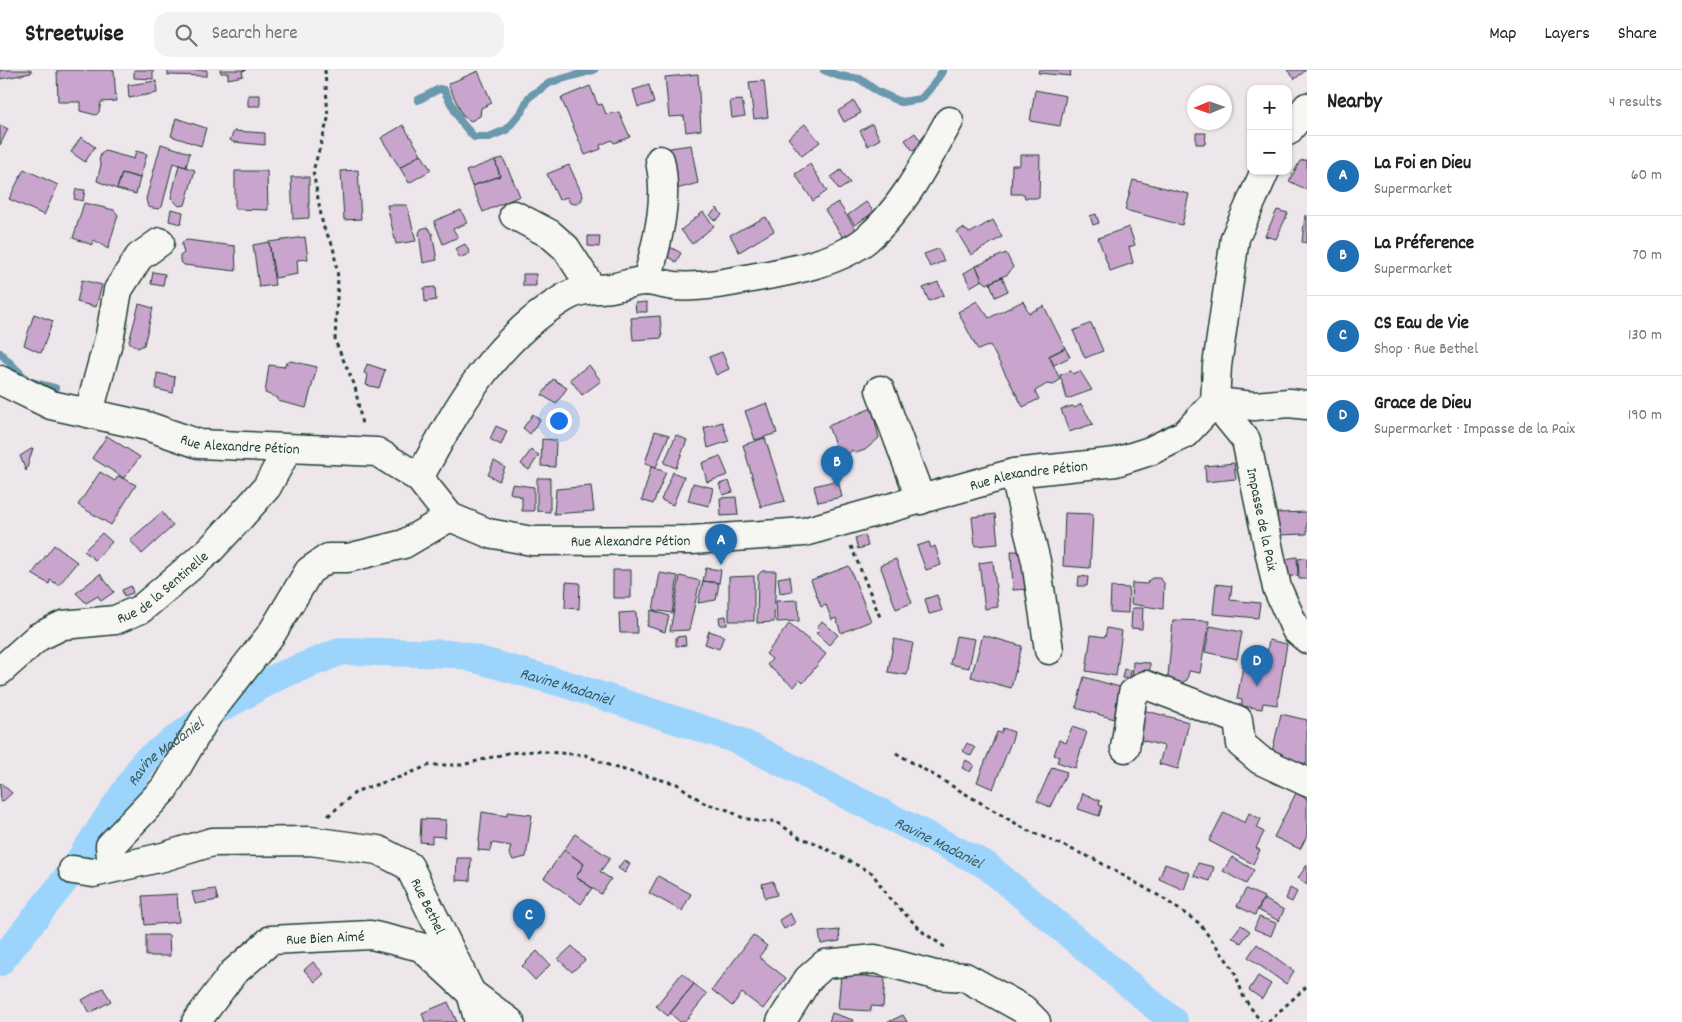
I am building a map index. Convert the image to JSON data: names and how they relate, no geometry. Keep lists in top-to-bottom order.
{
  "streets": {
    "street": [
      "Rue Alexandre Pétion",
      "Impasse de la Paix",
      "Rue de la Sentinelle",
      "Rue Bethel",
      "Rue Bien Aimé"
    ]
  },
  "crossings": [
    ["Rue Alexandre Pétion", "Impasse de la Paix"],
    ["Rue Alexandre Pétion", "Rue de la Sentinelle"],
    ["Rue Bethel", "Rue Bien Aimé"]
  ],
  "water": ["Ravine Madaniel"],
  "north": "left",
  "page": {
    "header": "Streetwise",
    "search": "Search here",
    "nav": ["Map", "Layers", "Share"],
    "heading": ["Nearby", "4 results"],
    "map_buttons": ["+", "−"],
    "list": [
      {
        "mark": "A",
        "name": "La Foi en Dieu",
        "note": "Supermarket",
        "value": "60 m"
      },
      {
        "mark": "B",
        "name": "La Préference",
        "note": "Supermarket",
        "value": "70 m"
      },
      {
        "mark": "C",
        "name": "CS Eau de Vie",
        "note": "Shop · Rue Bethel",
        "value": "130 m"
      },
      {
        "mark": "D",
        "name": "Grace de Dieu",
        "note": "Supermarket · Impasse de la Paix",
        "value": "190 m"
      }
    ],
    "pins": [
      "B",
      "A",
      "D",
      "C"
    ]
  }
}
